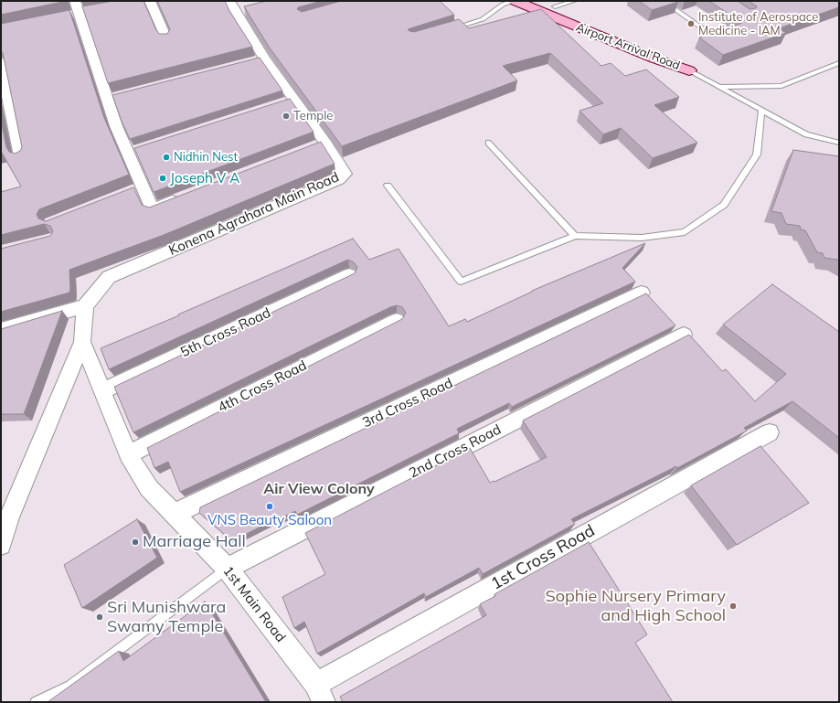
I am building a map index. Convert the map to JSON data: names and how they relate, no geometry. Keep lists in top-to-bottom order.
{
  "streets": {
    "street": [
      "Airport Arrival Road",
      "Konena Agrahara Main Road",
      "5th Cross Road",
      "4th Cross Road",
      "3rd Cross Road",
      "2nd Cross Road",
      "1st Cross Road",
      "1st Main Road"
    ]
  },
  "crossings": [
    ["Konena Agrahara Main Road", "1st Main Road"],
    ["5th Cross Road", "1st Main Road"],
    ["4th Cross Road", "1st Main Road"],
    ["3rd Cross Road", "1st Main Road"],
    ["2nd Cross Road", "1st Main Road"],
    ["1st Cross Road", "1st Main Road"]
  ],
  "districts": ["Air View Colony"],
  "places": [
    "Institute of Aerospace Medicine - IAM",
    "Temple",
    "Nidhin Nest",
    "Joseph V A",
    "VNS Beauty Saloon",
    "Marriage Hall",
    "Sophie Nursery Primary and High School",
    "Sri Munishwara Swamy Temple"
  ]
}
